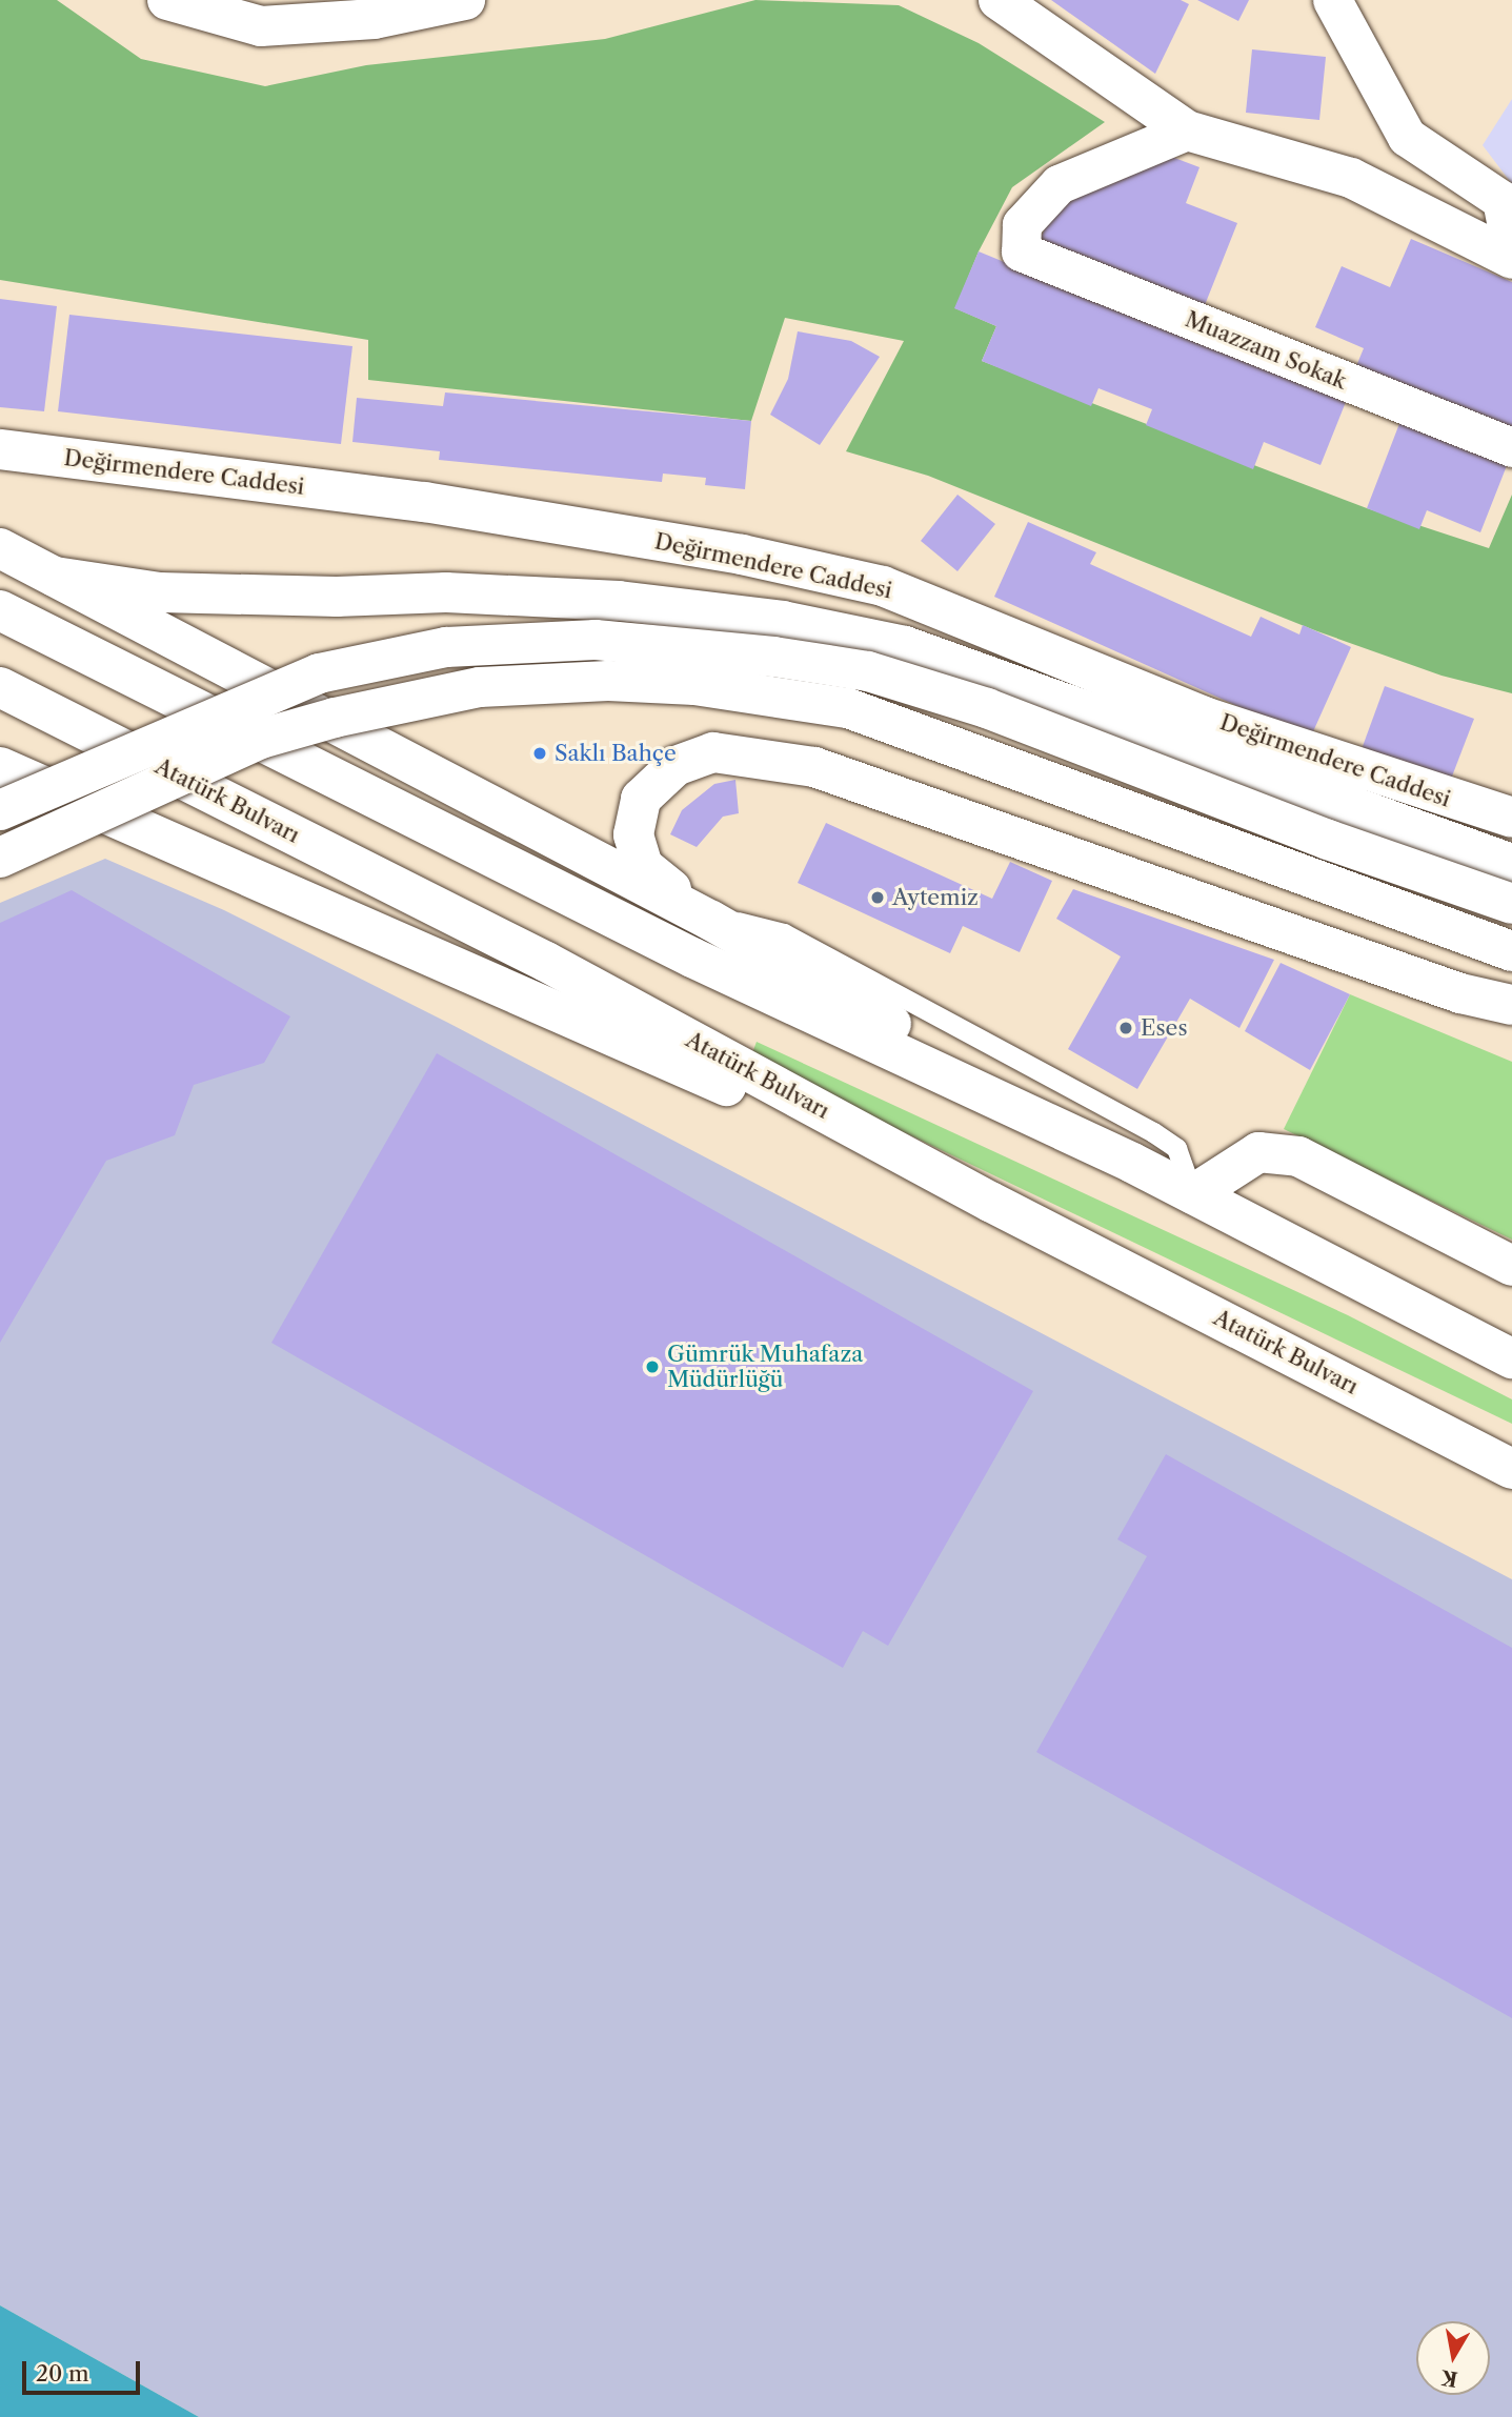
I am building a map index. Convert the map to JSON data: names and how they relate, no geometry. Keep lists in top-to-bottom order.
{
  "streets": {
    "main road": ["Değirmendere Caddesi", "Atatürk Bulvarı"],
    "street": ["Muazzam Sokak"]
  },
  "places": [
    "Saklı Bahçe",
    "Aytemiz",
    "Eses",
    "Gümrük Muhafaza Müdürlüğü"
  ],
  "scale_bar": "20 m",
  "north": "bottom"
}
